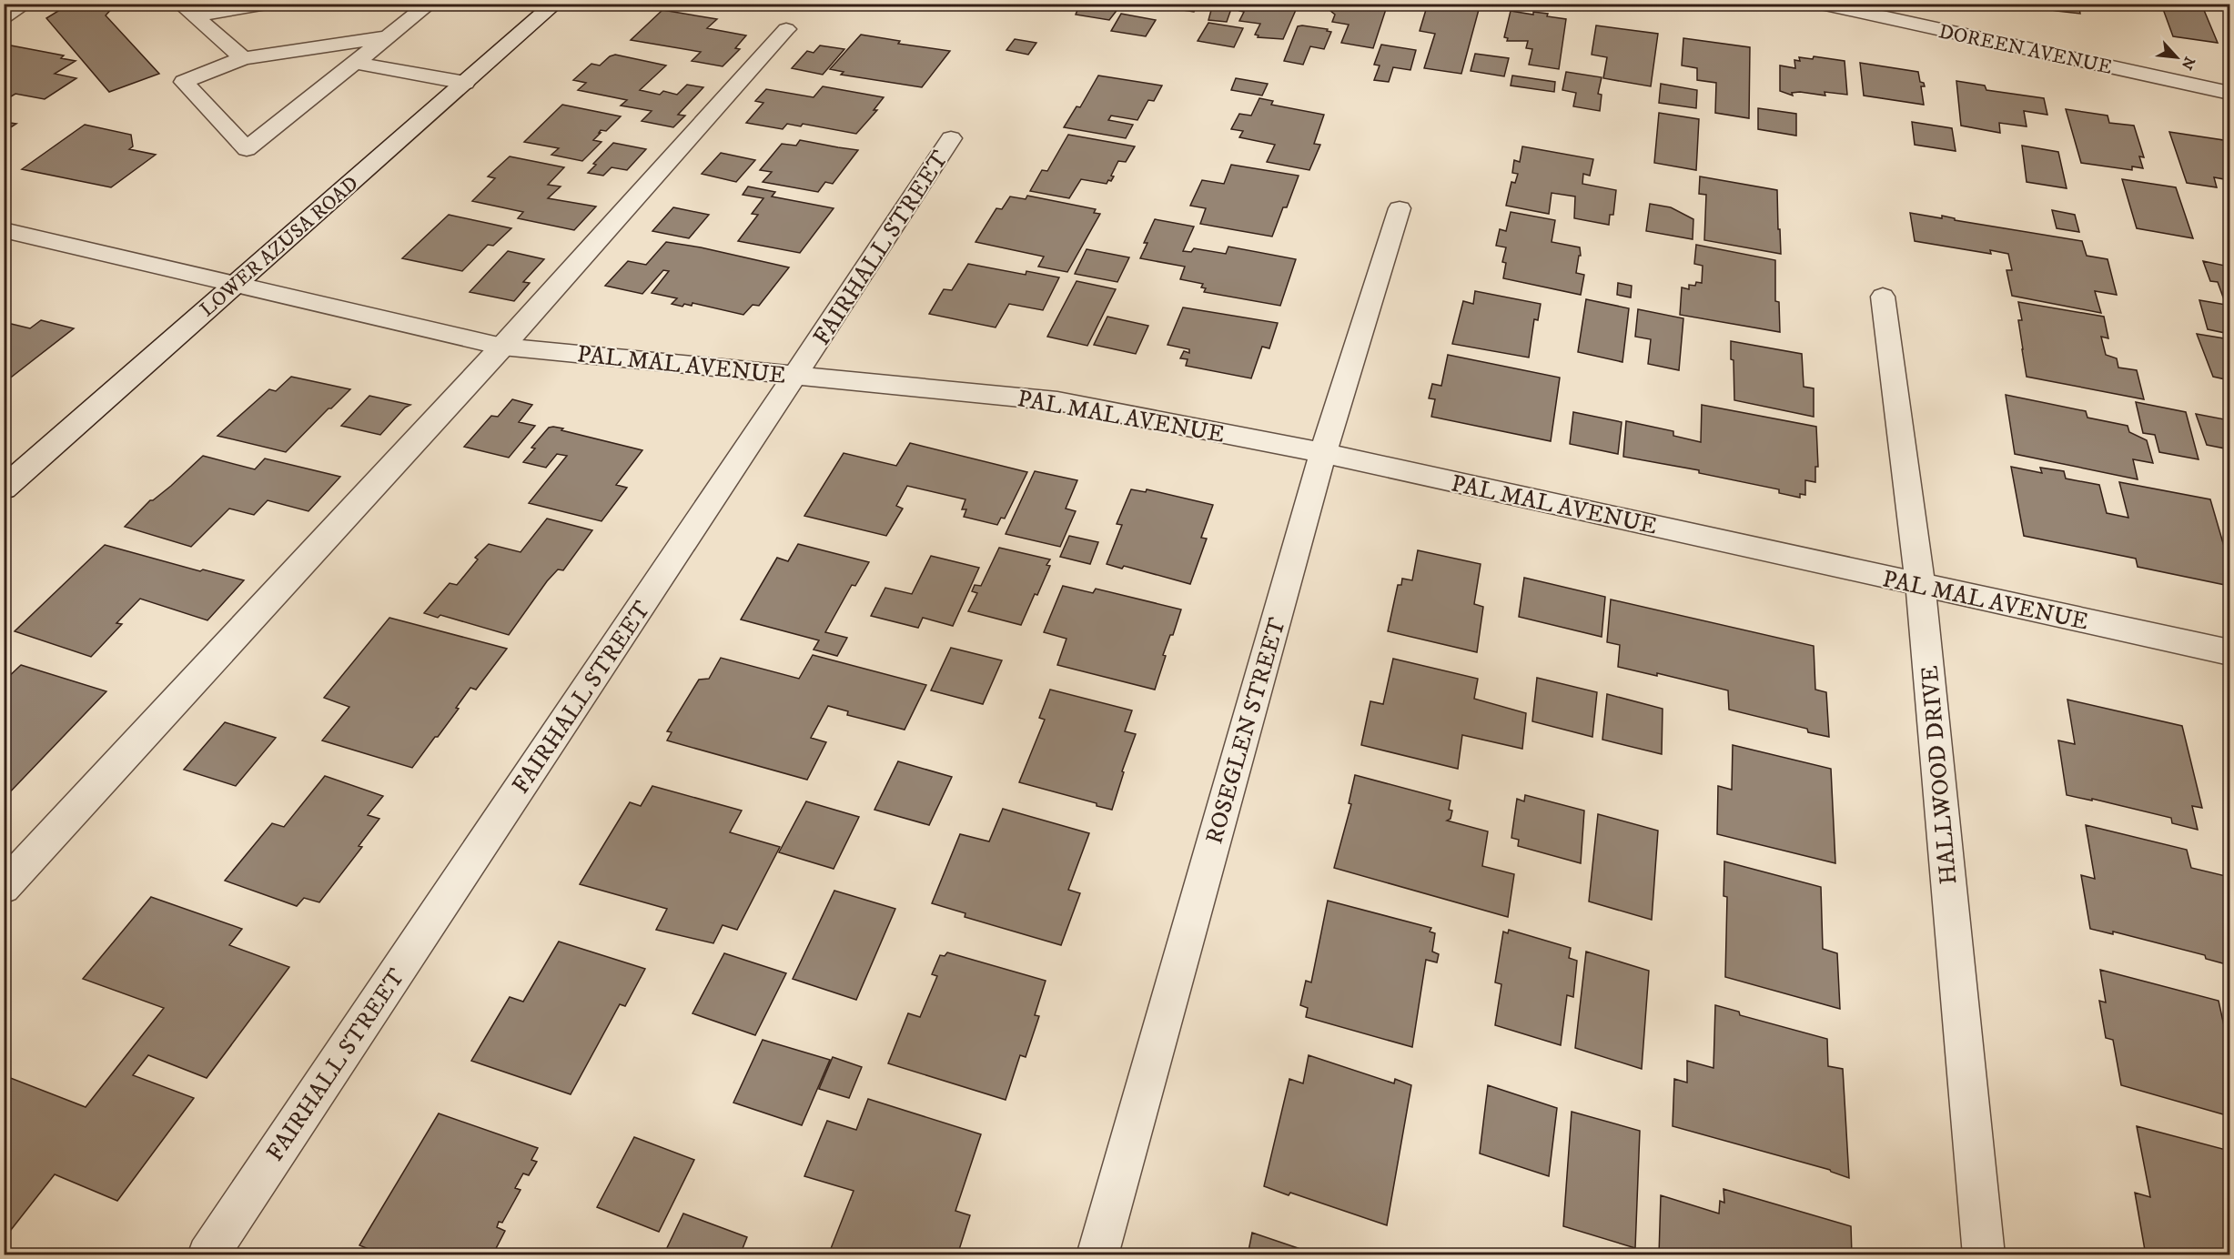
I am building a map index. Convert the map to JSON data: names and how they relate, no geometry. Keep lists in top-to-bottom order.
{
  "streets": {
    "street": [
      "DOREEN AVENUE",
      "LOWER AZUSA ROAD",
      "FAIRHALL STREET",
      "PAL MAL AVENUE",
      "ROSEGLEN STREET",
      "HALLWOOD DRIVE"
    ]
  },
  "crossings": [
    ["LOWER AZUSA ROAD", "PAL MAL AVENUE"],
    ["FAIRHALL STREET", "PAL MAL AVENUE"],
    ["PAL MAL AVENUE", "ROSEGLEN STREET"],
    ["PAL MAL AVENUE", "HALLWOOD DRIVE"]
  ],
  "north": "bottom right"
}
